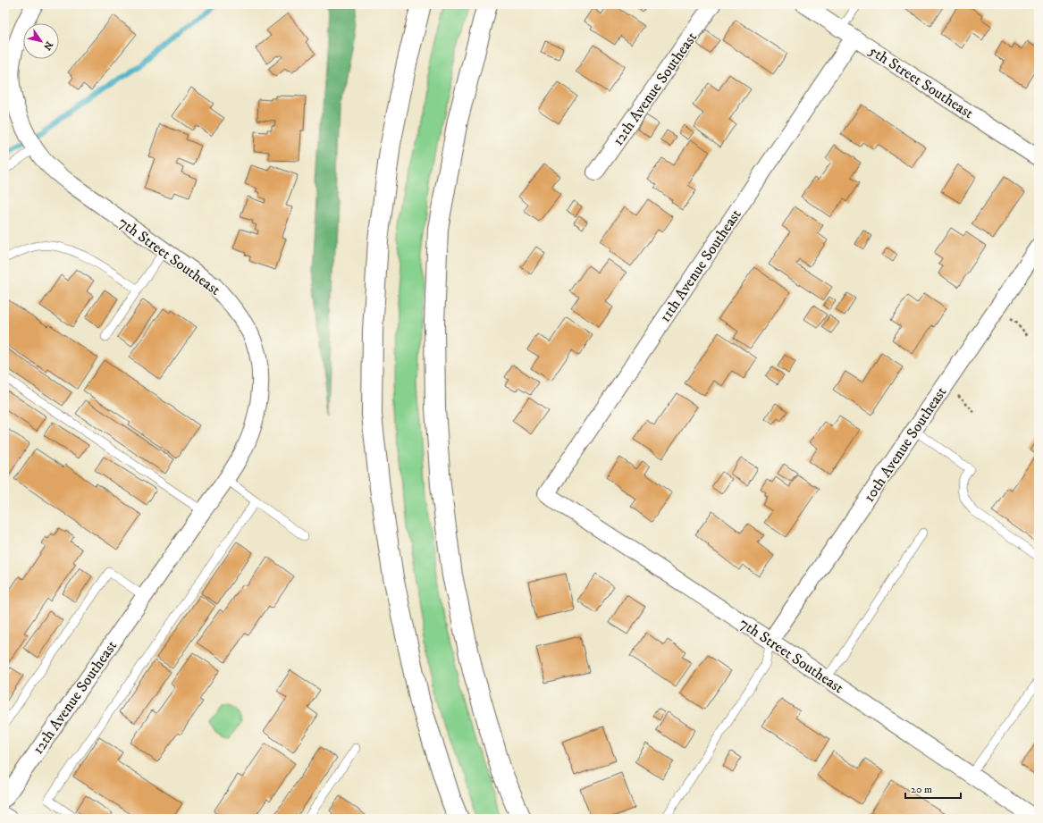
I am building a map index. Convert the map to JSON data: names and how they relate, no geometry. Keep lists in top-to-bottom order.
{
  "streets": {
    "street": [
      "5th Street Southeast",
      "12th Avenue Southeast",
      "7th Street Southeast",
      "11th Avenue Southeast",
      "10th Avenue Southeast"
    ]
  },
  "crossings": [
    ["5th Street Southeast", "11th Avenue Southeast"],
    ["12th Avenue Southeast", "7th Street Southeast"],
    ["7th Street Southeast", "11th Avenue Southeast"],
    ["7th Street Southeast", "10th Avenue Southeast"]
  ],
  "scale_bar": "20 m",
  "north": "bottom right"
}
